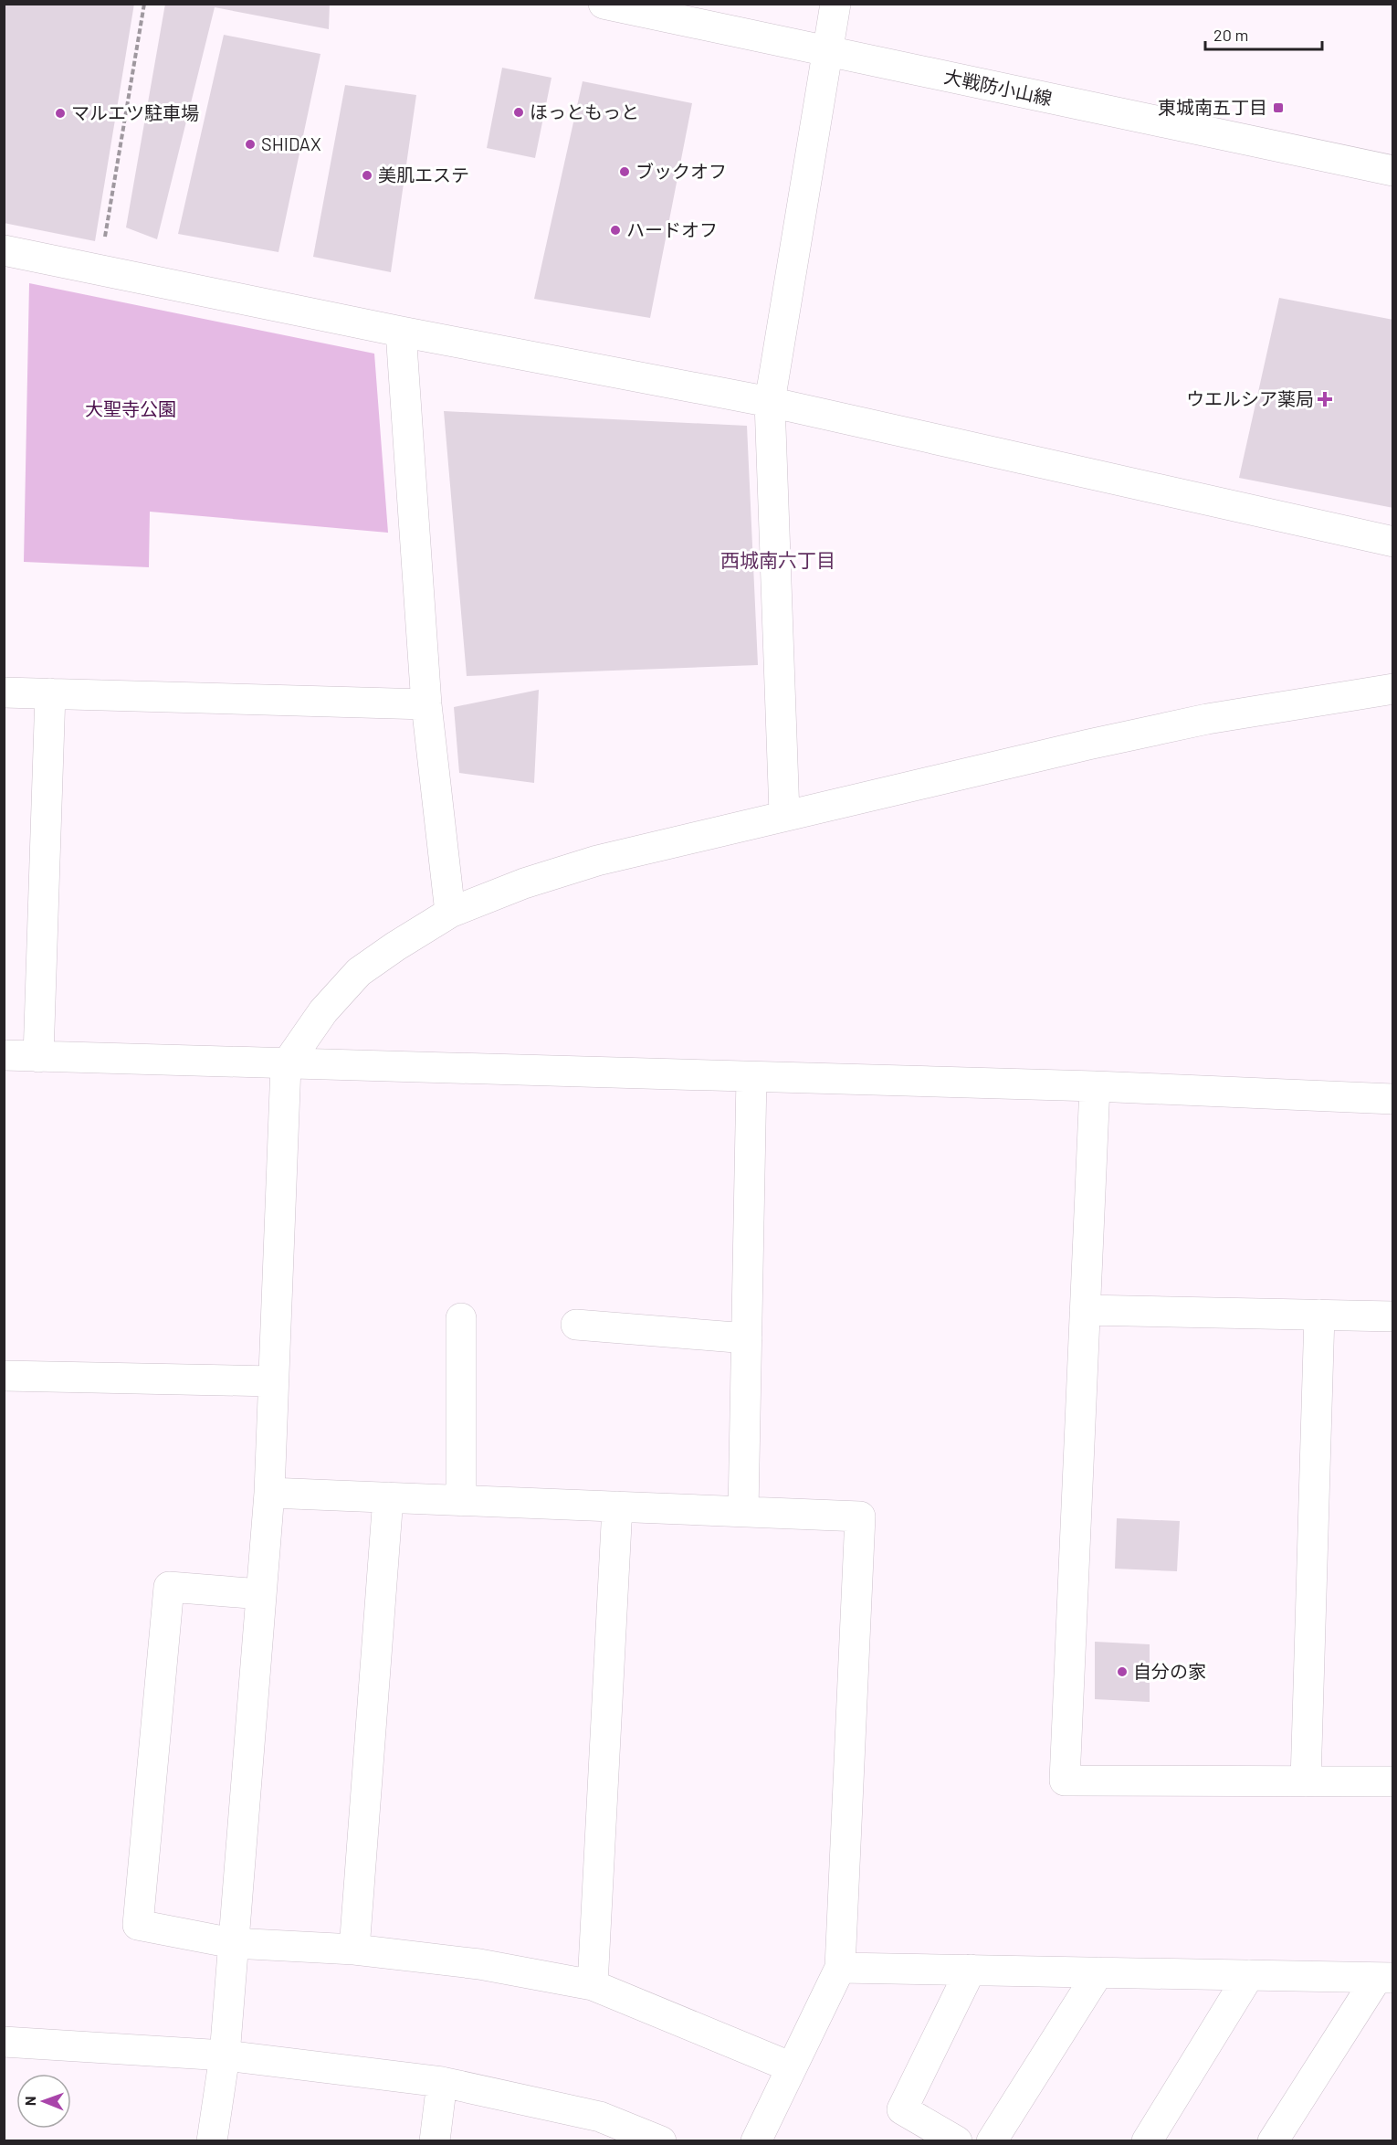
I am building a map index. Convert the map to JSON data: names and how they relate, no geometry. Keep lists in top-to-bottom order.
{
  "streets": {
    "street": ["大戦防小山線"]
  },
  "districts": ["西城南六丁目"],
  "parks": ["大聖寺公園"],
  "places": {
    "transit": ["東城南五丁目"],
    "other": [
      "ほっともっと",
      "マルエツ駐車場",
      "SHIDAX",
      "ブックオフ",
      "美肌エステ",
      "ハードオフ",
      "自分の家"
    ],
    "health": ["ウエルシア薬局"]
  },
  "scale_bar": "20 m",
  "north": "left"
}
